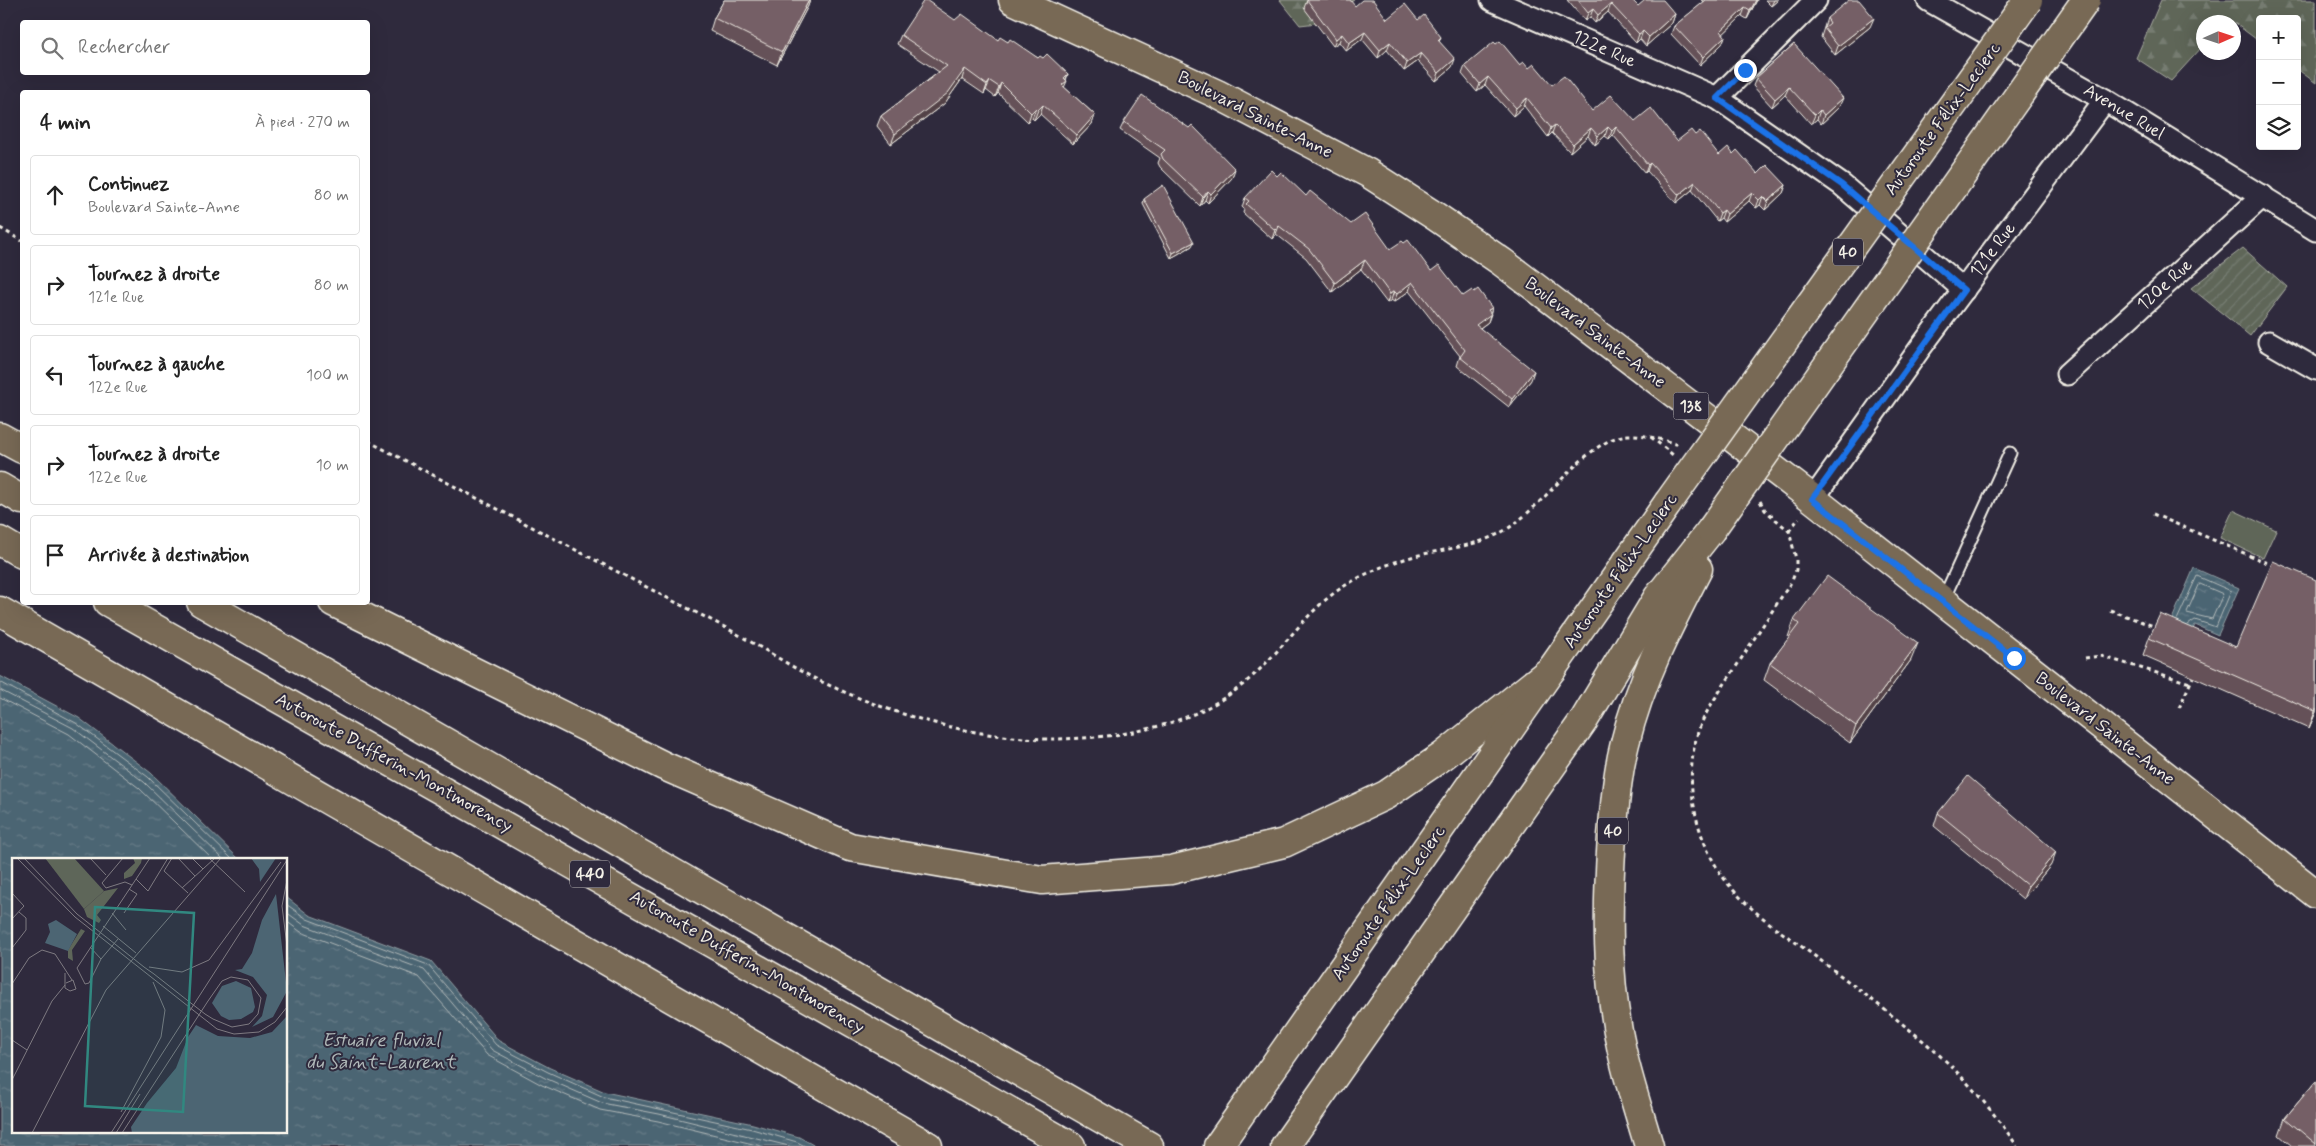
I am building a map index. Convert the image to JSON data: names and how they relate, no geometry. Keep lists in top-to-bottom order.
{
  "streets": {
    "main road": [
      "Boulevard Sainte-Anne",
      "Autoroute Félix-Leclerc",
      "40",
      "138",
      "Autoroute Dufferin-Montmorency",
      "440"
    ],
    "street": [
      "122e Rue",
      "Avenue Ruel",
      "121e Rue",
      "120e Rue"
    ]
  },
  "crossings": [
    ["122e Rue", "121e Rue"],
    ["Avenue Ruel", "121e Rue"],
    ["Avenue Ruel", "120e Rue"],
    ["Boulevard Sainte-Anne", "121e Rue"]
  ],
  "water": ["Estuaire fluvial du Saint-Laurent"],
  "north": "right",
  "page": {
    "map_buttons": ["+", "−"],
    "search": "Rechercher",
    "heading": ["4 min", "À pied · 270 m"],
    "list": [
      ["Continuez", "Boulevard Sainte-Anne", "80 m"],
      ["Tournez à droite", "121e Rue", "80 m"],
      ["Tournez à gauche", "122e Rue", "100 m"],
      ["Tournez à droite", "122e Rue", "10 m"],
      "Arrivée à destination"
    ]
  }
}
